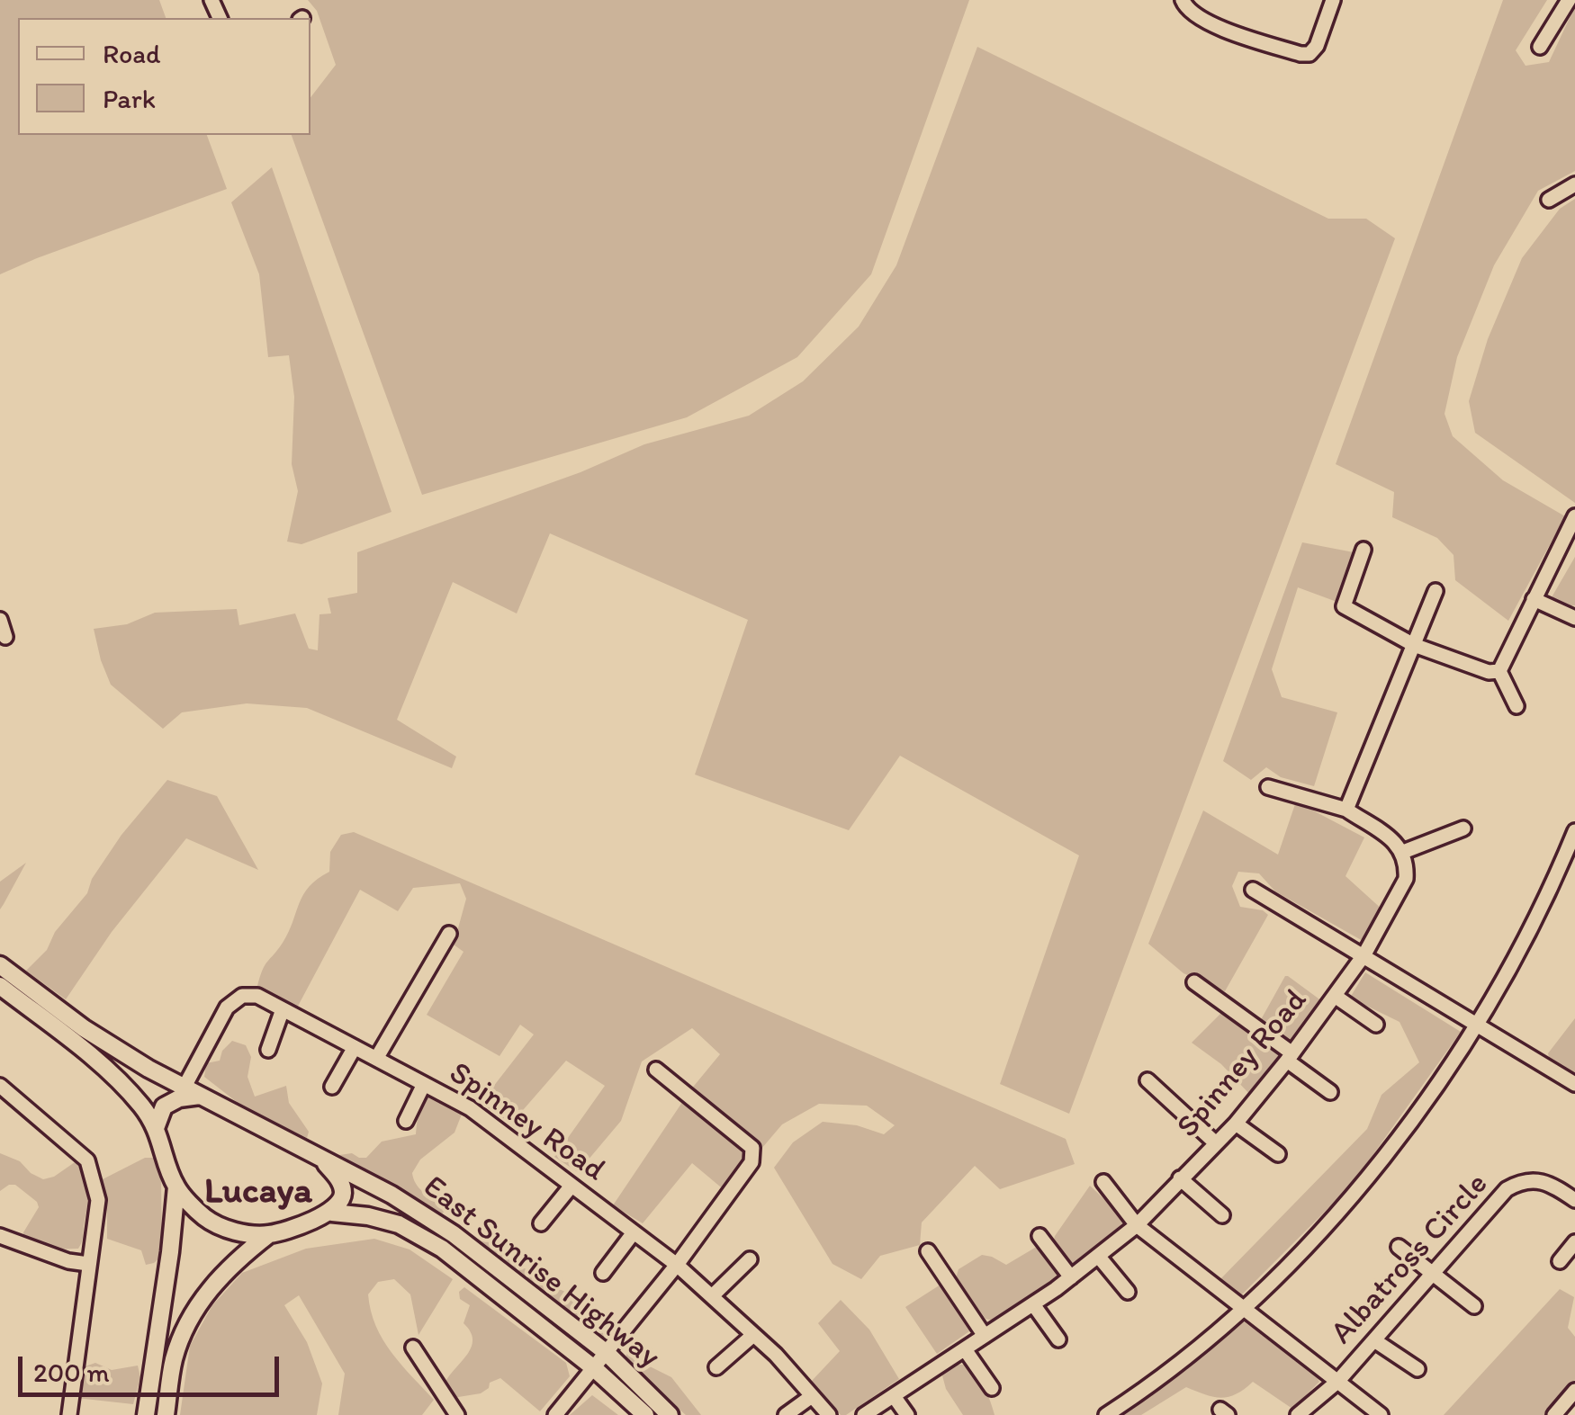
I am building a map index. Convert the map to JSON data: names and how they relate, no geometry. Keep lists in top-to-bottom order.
{
  "streets": {
    "main road": ["East Sunrise Highway"],
    "street": ["Spinney Road", "Albatross Circle"]
  },
  "districts": ["Lucaya"],
  "legend": ["Road", "Park"],
  "scale_bar": "200 m"
}
